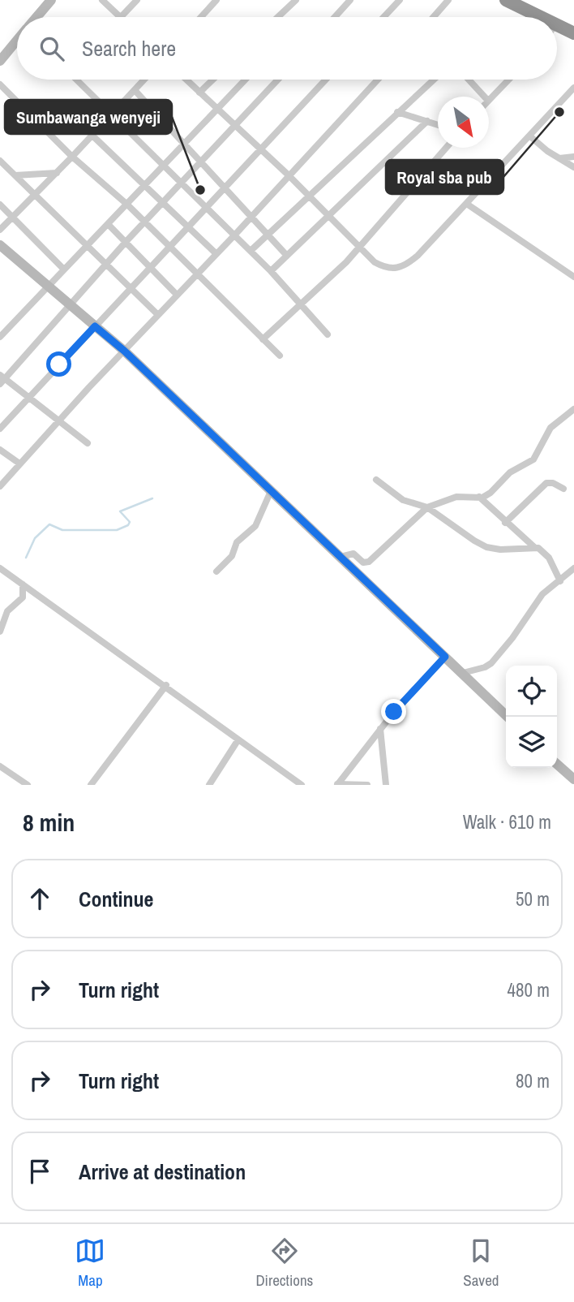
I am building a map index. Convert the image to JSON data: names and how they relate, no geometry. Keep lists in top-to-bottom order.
{
  "places": ["Royal sba pub", "Sumbawanga wenyeji"],
  "north": "bottom right",
  "page": {
    "search": "Search here",
    "heading": ["8 min", "Walk · 610 m"],
    "list": [
      ["Continue", "50 m"],
      ["Turn right", "480 m"],
      ["Turn right", "80 m"],
      "Arrive at destination"
    ],
    "nav": ["Map", "Directions", "Saved"]
  }
}
